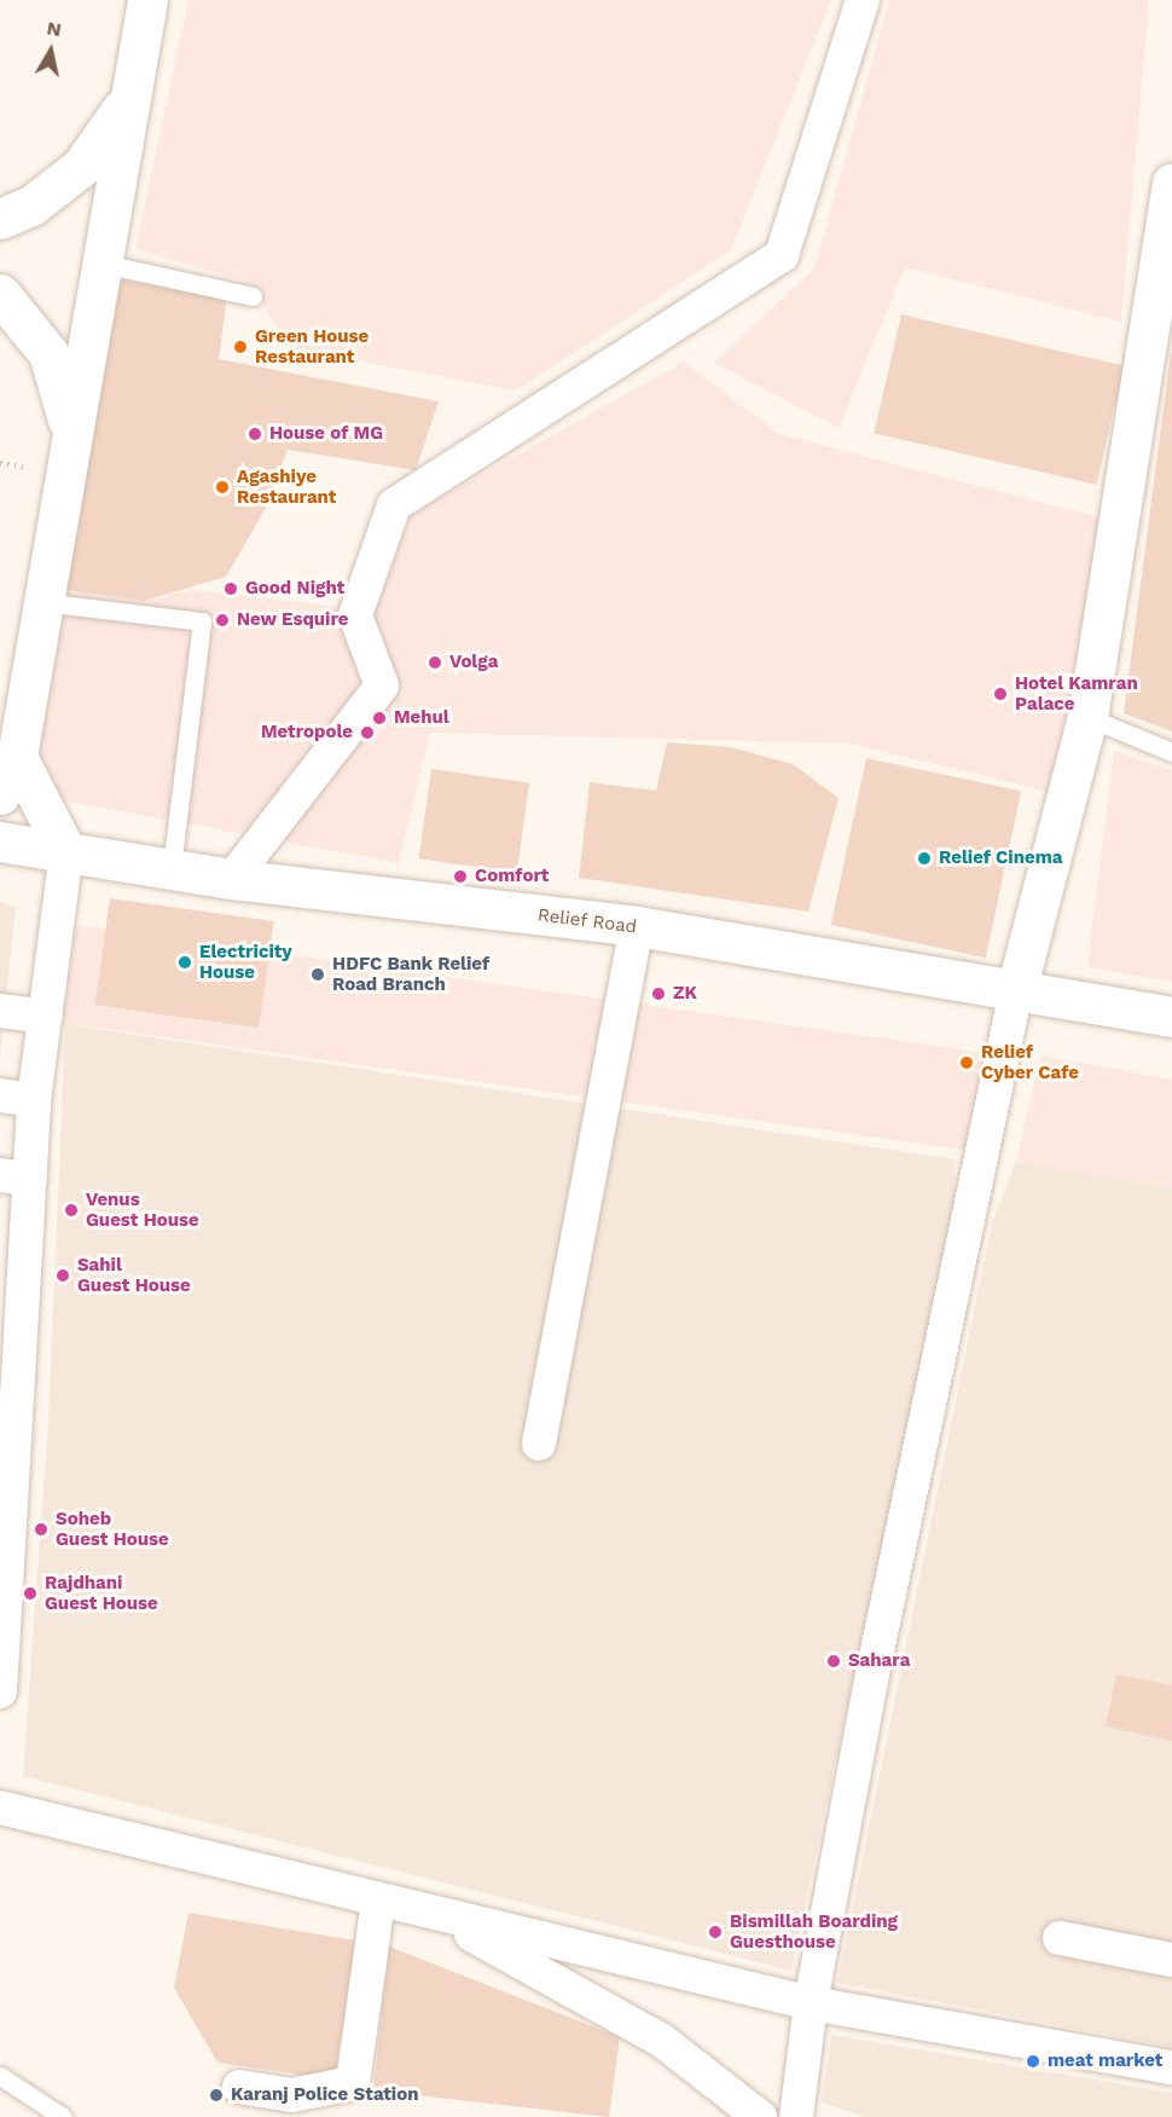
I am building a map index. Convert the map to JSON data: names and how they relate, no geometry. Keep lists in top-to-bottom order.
{
  "streets": {
    "main road": ["Relief Road"]
  },
  "places": [
    "Green House Restaurant",
    "House of MG",
    "Agashiye Restaurant",
    "Good Night",
    "New Esquire",
    "Volga",
    "Hotel Kamran Palace",
    "Mehul",
    "Metropole",
    "Relief Cinema",
    "Comfort",
    "Electricity House",
    "HDFC Bank Relief Road Branch",
    "ZK",
    "Relief Cyber Cafe",
    "Venus Guest House",
    "Sahil Guest House",
    "Soheb Guest House",
    "Rajdhani Guest House",
    "Sahara",
    "Bismillah Boarding Guesthouse",
    "meat market",
    "Karanj Police Station"
  ],
  "north": "top"
}
